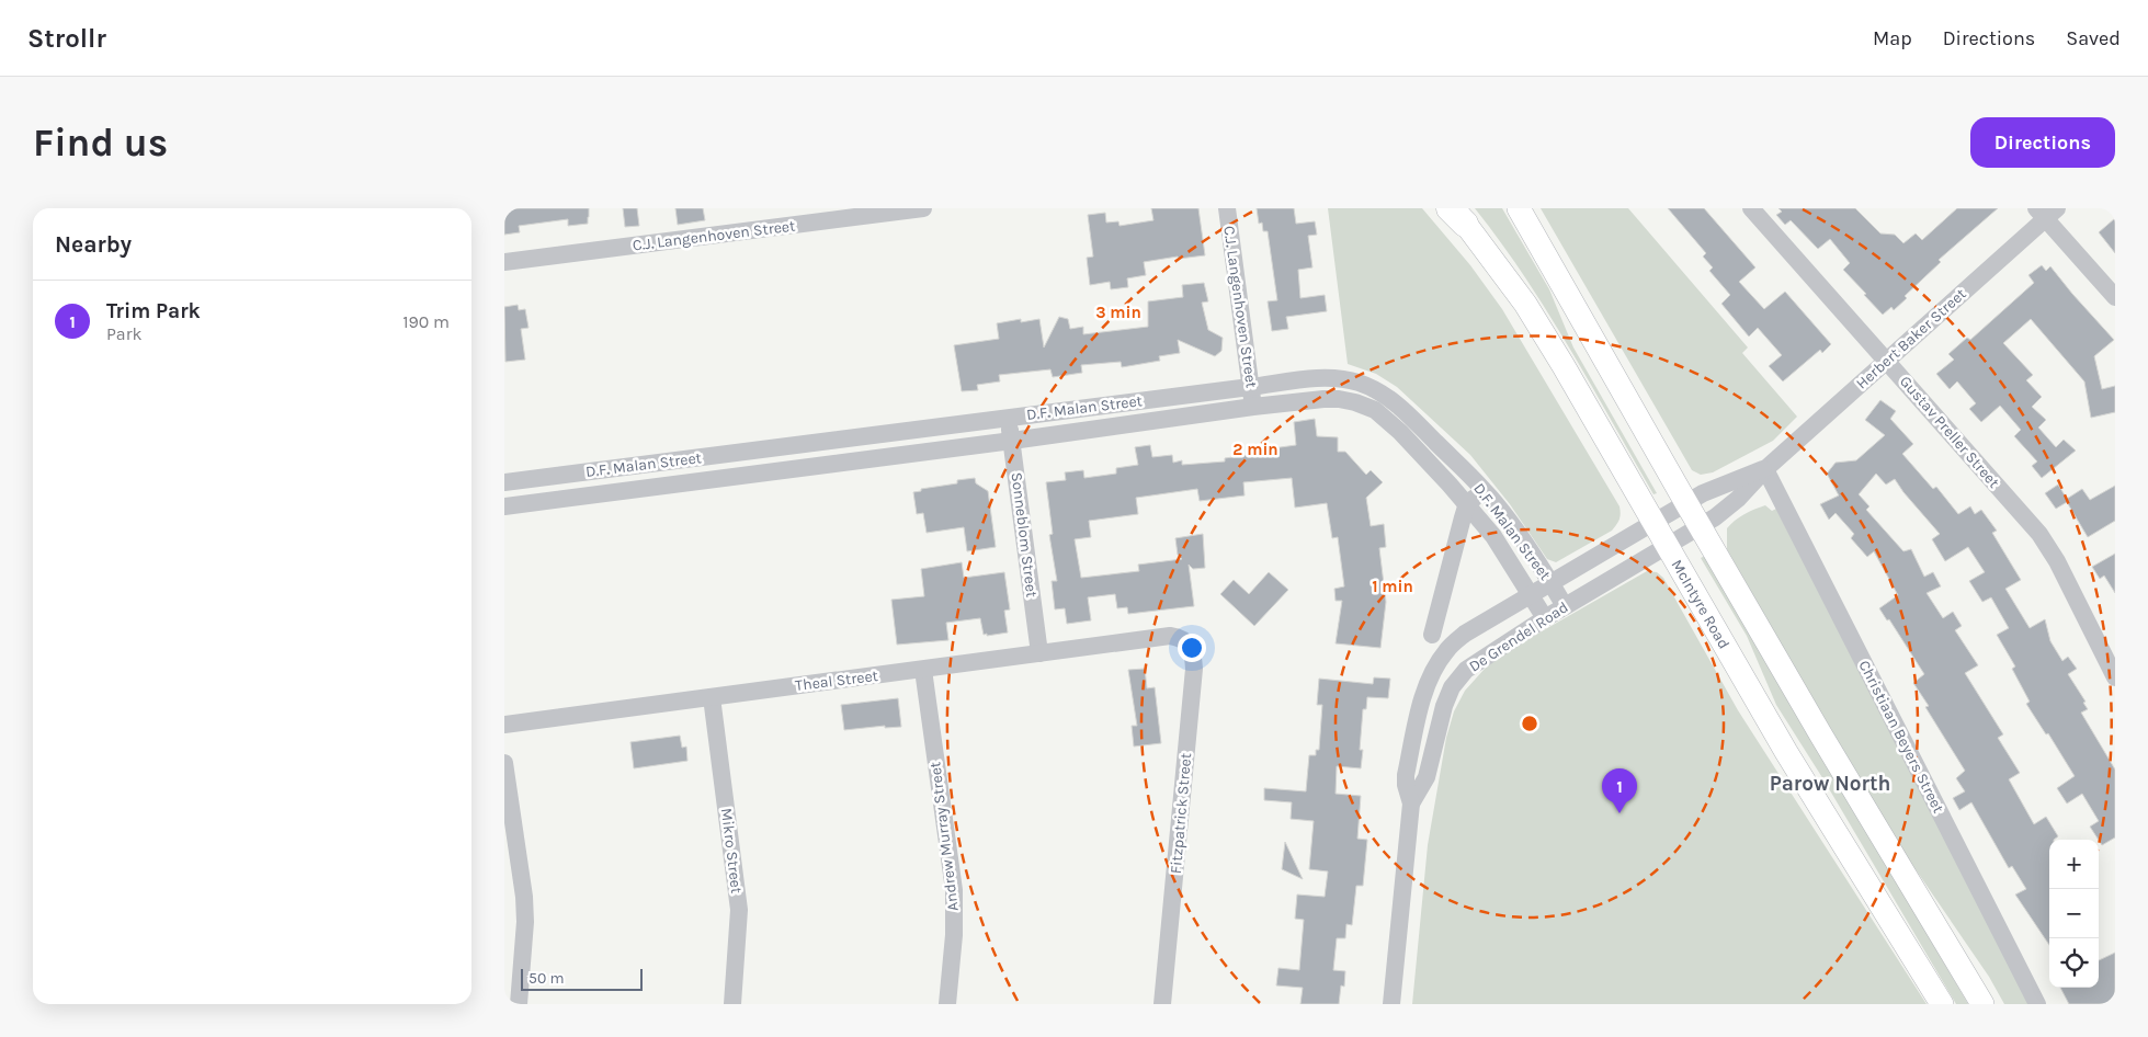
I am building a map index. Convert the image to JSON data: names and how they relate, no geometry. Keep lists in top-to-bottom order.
{
  "streets": {
    "main road": ["McIntyre Road"],
    "street": [
      "C.J. Langenhoven Street",
      "Herbert Baker Street",
      "D.F. Malan Street",
      "Gustav Preller Street",
      "Sonneblom Street",
      "De Grendel Road",
      "Theal Street",
      "Christiaan Beyers Street",
      "Fitzpatrick Street",
      "Andrew Murray Street",
      "Mikro Street"
    ]
  },
  "crossings": [
    ["C.J. Langenhoven Street", "D.F. Malan Street"],
    ["Herbert Baker Street", "Gustav Preller Street"],
    ["Herbert Baker Street", "De Grendel Road"],
    ["Herbert Baker Street", "Christiaan Beyers Street"],
    ["D.F. Malan Street", "Sonneblom Street"],
    ["D.F. Malan Street", "De Grendel Road"],
    ["Sonneblom Street", "Theal Street"],
    ["McIntyre Road", "De Grendel Road"],
    ["Theal Street", "Fitzpatrick Street"],
    ["Theal Street", "Andrew Murray Street"],
    ["Theal Street", "Mikro Street"]
  ],
  "districts": ["Parow North"],
  "scale_bar": "50 m",
  "page": {
    "header": "Strollr",
    "nav": ["Map", "Directions", "Saved"],
    "buttons": "Directions",
    "title": "Find us",
    "heading": "Nearby",
    "list": [
      {
        "mark": "1",
        "name": "Trim Park",
        "note": "Park",
        "value": "190 m"
      }
    ],
    "pins": "1",
    "map_buttons": ["+", "−"],
    "scale": "50 m"
  },
  "rings": ["3 min", "2 min", "1 min"]
}
